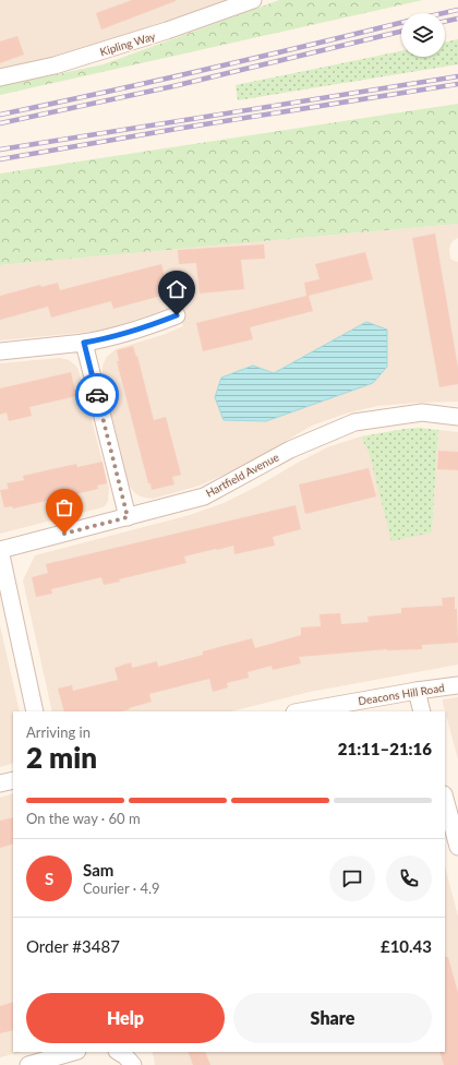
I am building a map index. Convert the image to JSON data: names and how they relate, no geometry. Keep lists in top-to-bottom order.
{
  "streets": {
    "street": ["Kipling Way", "Hartfield Avenue", "Deacons Hill Road"]
  },
  "page": {
    "heading": ["2 min", "Arriving in", "21:11–21:16"],
    "panel": [
      "Sam",
      "Courier · 4.9",
      "Order #3487",
      "£10.43"
    ],
    "bar": "On the way · 60 m",
    "round": "S",
    "buttons": ["Help", "Share"]
  }
}
